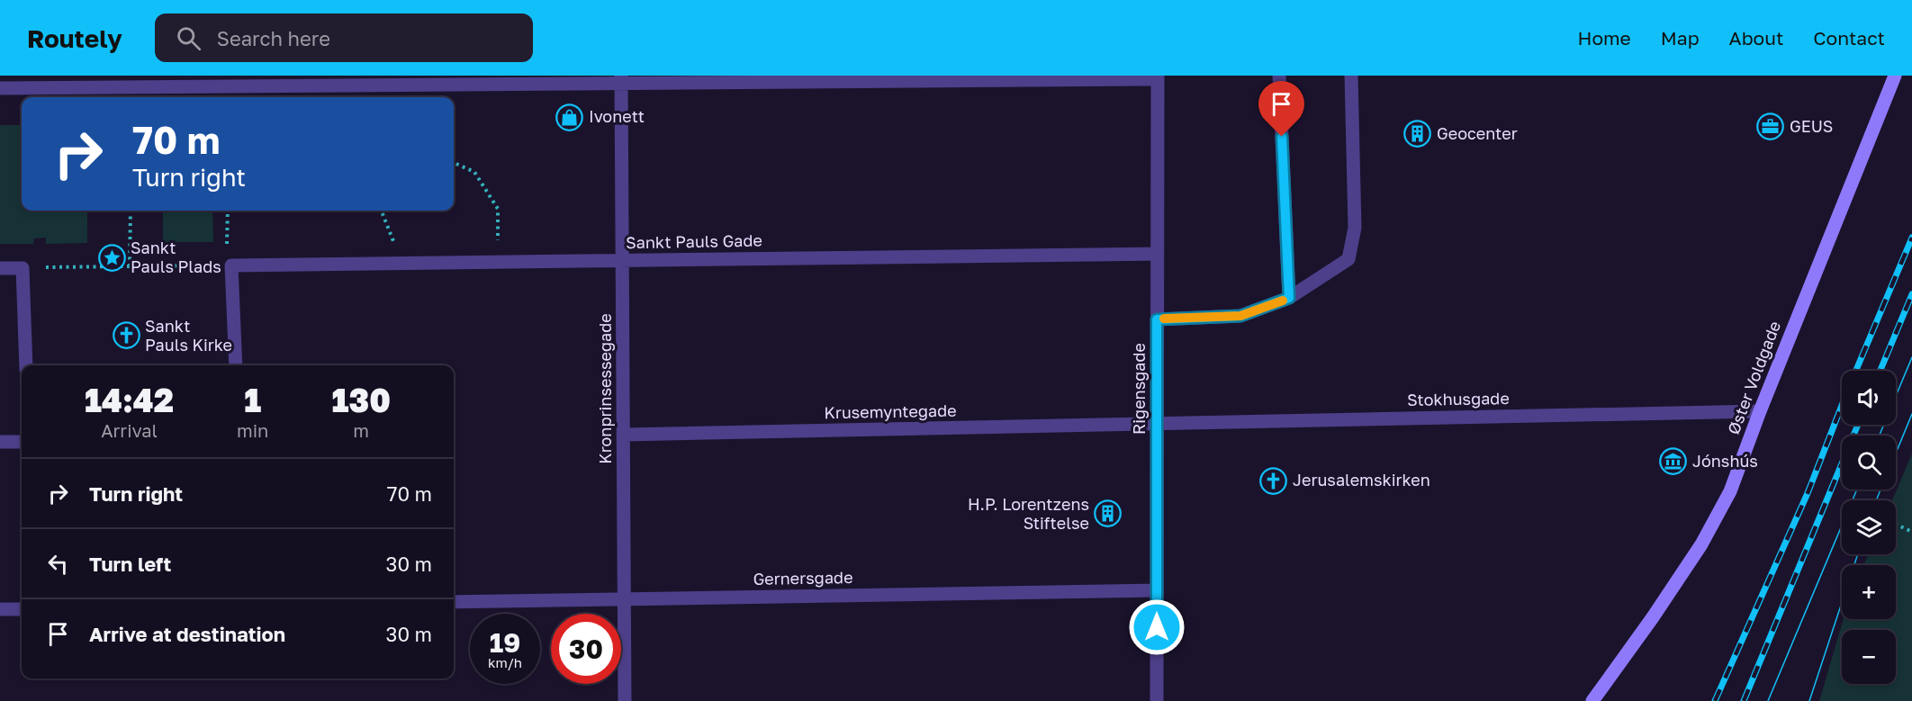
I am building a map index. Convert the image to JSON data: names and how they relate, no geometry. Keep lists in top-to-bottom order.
{
  "streets": {
    "street": [
      "Sankt Pauls Gade",
      "Øster Voldgade",
      "Kronprinsessegade",
      "Rigensgade",
      "Stokhusgade",
      "Krusemyntegade",
      "Gernersgade"
    ]
  },
  "crossings": [
    ["Sankt Pauls Gade", "Kronprinsessegade"],
    ["Sankt Pauls Gade", "Rigensgade"],
    ["Øster Voldgade", "Stokhusgade"],
    ["Kronprinsessegade", "Krusemyntegade"],
    ["Kronprinsessegade", "Gernersgade"],
    ["Rigensgade", "Stokhusgade"],
    ["Rigensgade", "Krusemyntegade"],
    ["Rigensgade", "Gernersgade"],
    ["Stokhusgade", "Krusemyntegade"]
  ],
  "places": {
    "shop": ["Ivonett"],
    "office": ["GEUS"],
    "building": ["Geocenter", "H.P. Lorentzens Stiftelse"],
    "place": ["Sankt Pauls Plads"],
    "church": ["Sankt Pauls Kirke", "Jerusalemskirken"],
    "museum": ["Jónshús"]
  },
  "page": {
    "header": "Routely",
    "search": "Search here",
    "nav": [
      "Home",
      "Map",
      "About",
      "Contact"
    ],
    "turn": ["70 m", "Turn right"],
    "eta": [
      "14:42",
      "Arrival",
      "1",
      "min",
      "130",
      "m"
    ],
    "map_buttons": ["+", "−"],
    "list": [
      {
        "name": "Turn right",
        "value": "70 m"
      },
      {
        "name": "Turn left",
        "value": "30 m"
      },
      {
        "name": "Arrive at destination",
        "value": "30 m"
      }
    ],
    "speed": "19 km/h",
    "limit": "30"
  }
}
